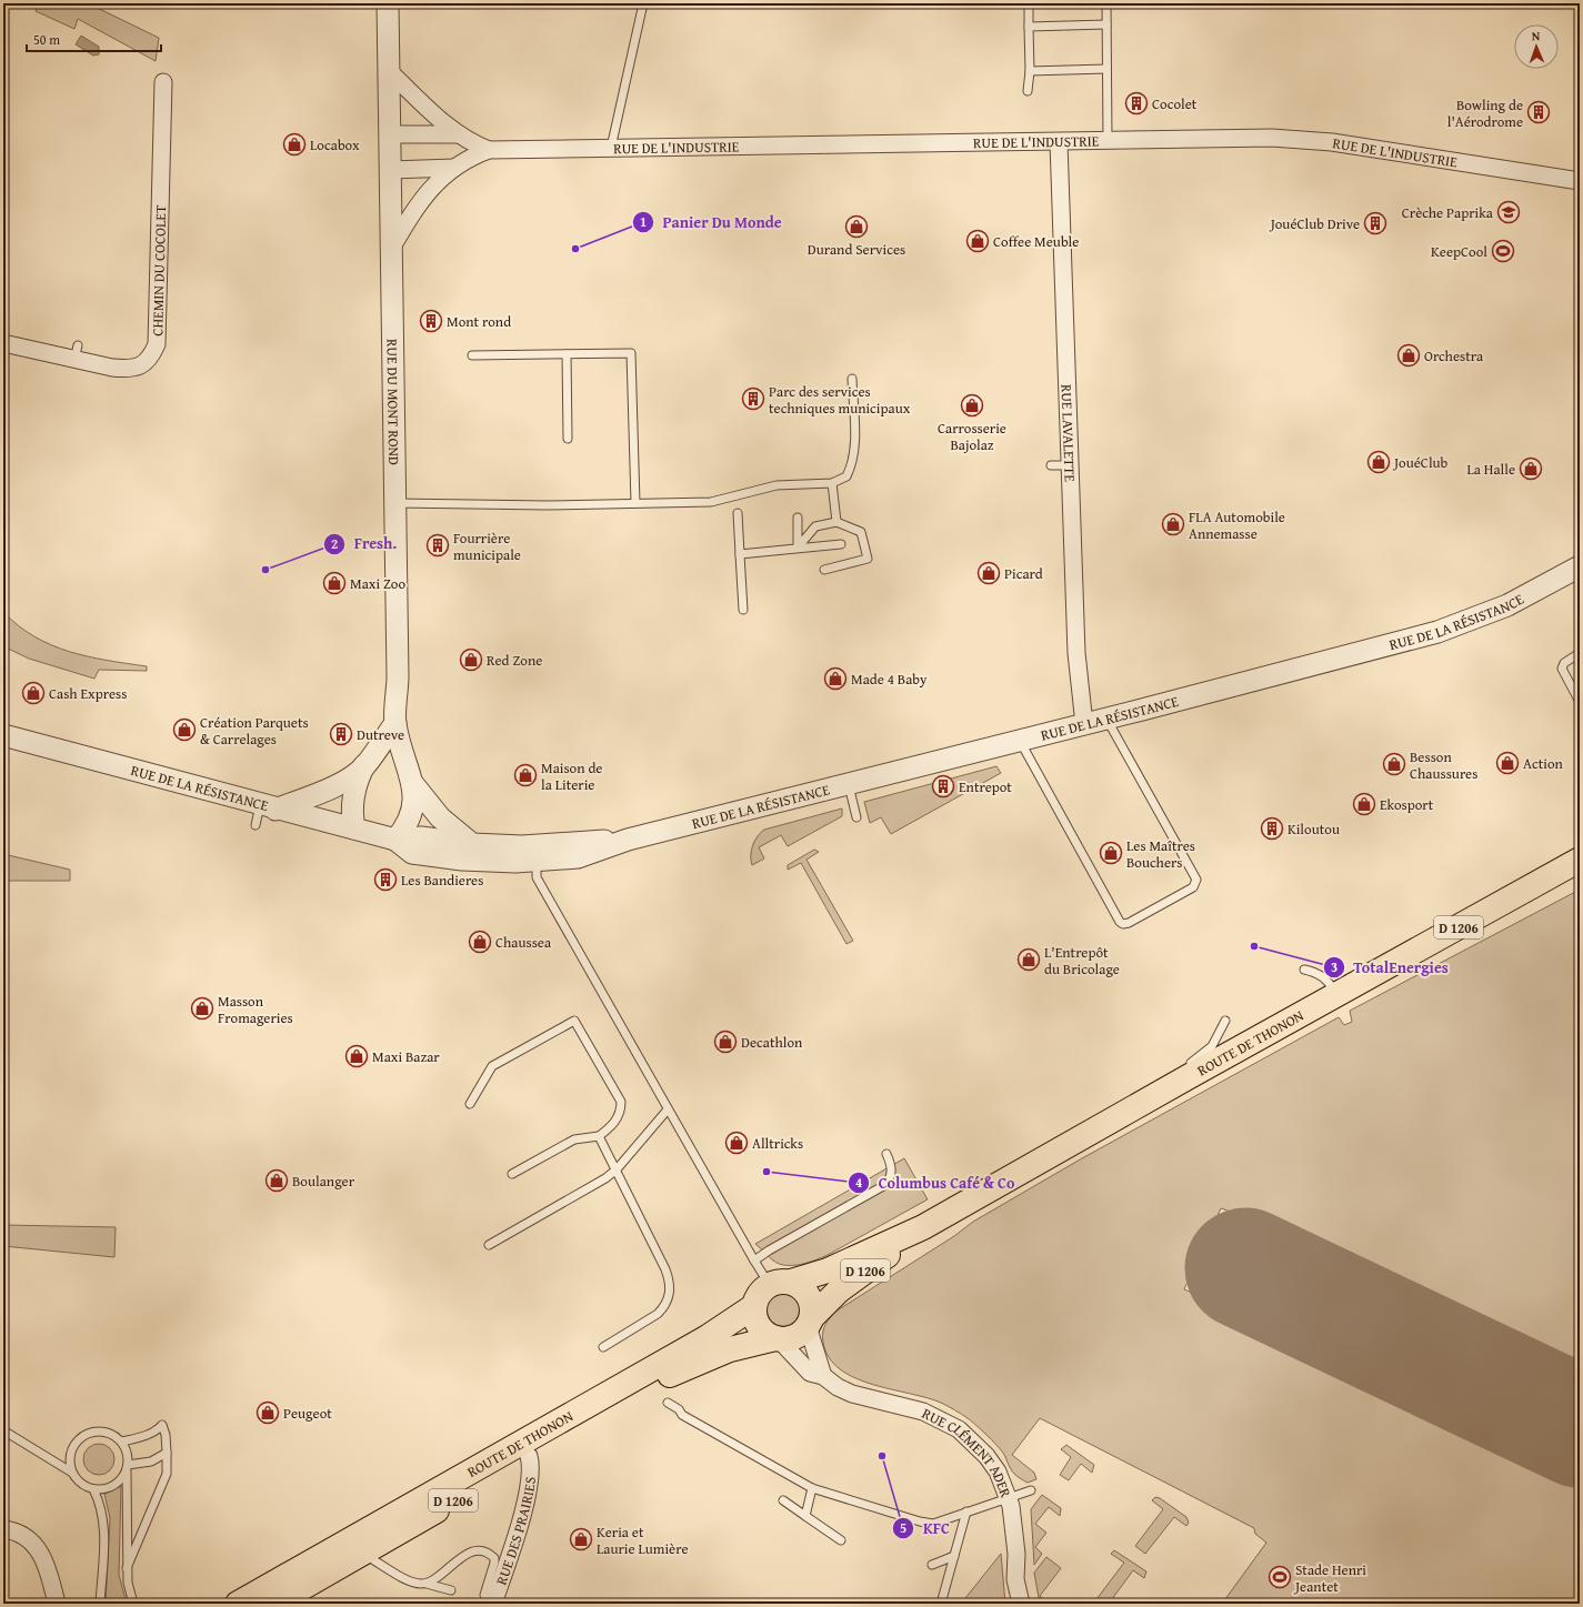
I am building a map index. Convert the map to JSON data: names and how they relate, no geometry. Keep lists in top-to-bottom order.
{
  "streets": {
    "main road": ["D 1206", "ROUTE DE THONON"],
    "street": [
      "RUE DE L'INDUSTRIE",
      "CHEMIN DU COCOLET",
      "RUE DU MONT ROND",
      "RUE LAVALETTE",
      "RUE DE LA RÉSISTANCE",
      "RUE CLÉMENT ADER",
      "RUE DES PRAIRIES"
    ]
  },
  "crossings": [
    ["RUE DE L'INDUSTRIE", "RUE DU MONT ROND"],
    ["RUE DE L'INDUSTRIE", "RUE LAVALETTE"],
    ["RUE DU MONT ROND", "RUE DE LA RÉSISTANCE"],
    ["RUE LAVALETTE", "RUE DE LA RÉSISTANCE"],
    ["ROUTE DE THONON", "RUE CLÉMENT ADER"],
    ["ROUTE DE THONON", "RUE DES PRAIRIES"]
  ],
  "places": {
    "building": [
      "Cocolet",
      "Bowling de l'Aérodrome",
      "JouéClub Drive",
      "Mont rond",
      "Parc des services techniques municipaux",
      "Fourrière municipale",
      "Dutreve",
      "Entrepot",
      "Kiloutou",
      "Les Bandieres"
    ],
    "shop": [
      "Locabox",
      "Durand Services",
      "Coffee Meuble",
      "Orchestra",
      "Carrosserie Bajolaz",
      "JouéClub",
      "La Halle",
      "FLA Automobile Annemasse",
      "Picard",
      "Maxi Zoo",
      "Red Zone",
      "Made 4 Baby",
      "Cash Express",
      "Création Parquets & Carrelages",
      "Action",
      "Besson Chaussures",
      "Maison de la Literie",
      "Ekosport",
      "Les Maîtres Bouchers",
      "Chaussea",
      "L'Entrepôt du Bricolage",
      "Masson Fromageries",
      "Decathlon",
      "Maxi Bazar",
      "Alltricks",
      "Boulanger",
      "Peugeot",
      "Keria et Laurie Lumière"
    ],
    "school or university": ["Crèche Paprika"],
    "other": [
      "Panier Du Monde",
      "Fresh.",
      "TotalEnergies",
      "Columbus Café & Co",
      "KFC"
    ],
    "sports": ["KeepCool", "Stade Henri Jeantet"]
  },
  "scale_bar": "50 m",
  "north": "top"
}
